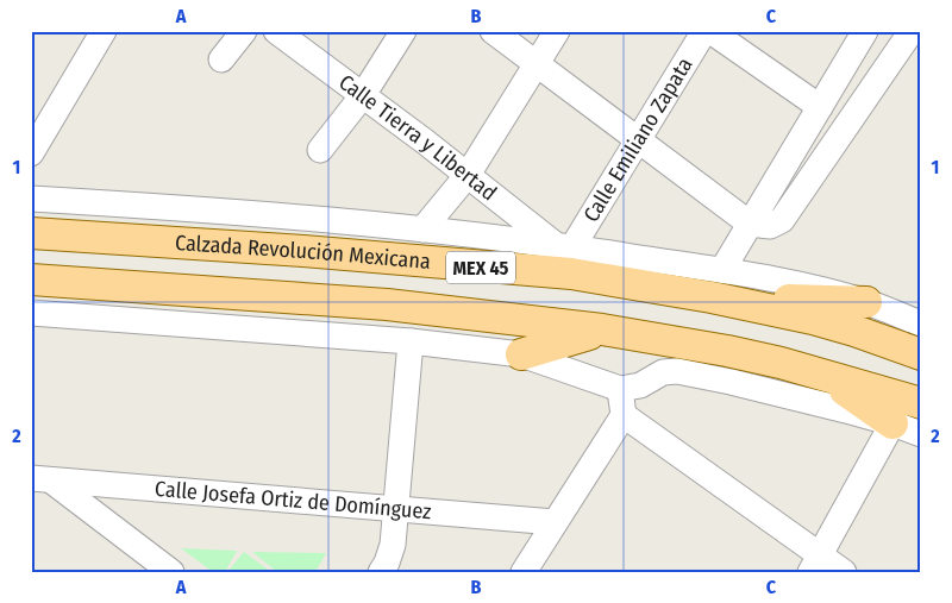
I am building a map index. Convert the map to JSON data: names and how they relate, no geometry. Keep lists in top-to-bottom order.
{
  "streets": {
    "main road": ["Calzada Revolución Mexicana", "MEX 45"],
    "street": ["Calle Tierra y Libertad", "Calle Emiliano Zapata", "Calle Josefa Ortiz de Domínguez"]
  },
  "crossings": [
    ["Calle Tierra y Libertad", "Calle Emiliano Zapata"]
  ],
  "grid": {
    "columns": ["A", "B", "C"],
    "rows": ["1", "2"]
  }
}
